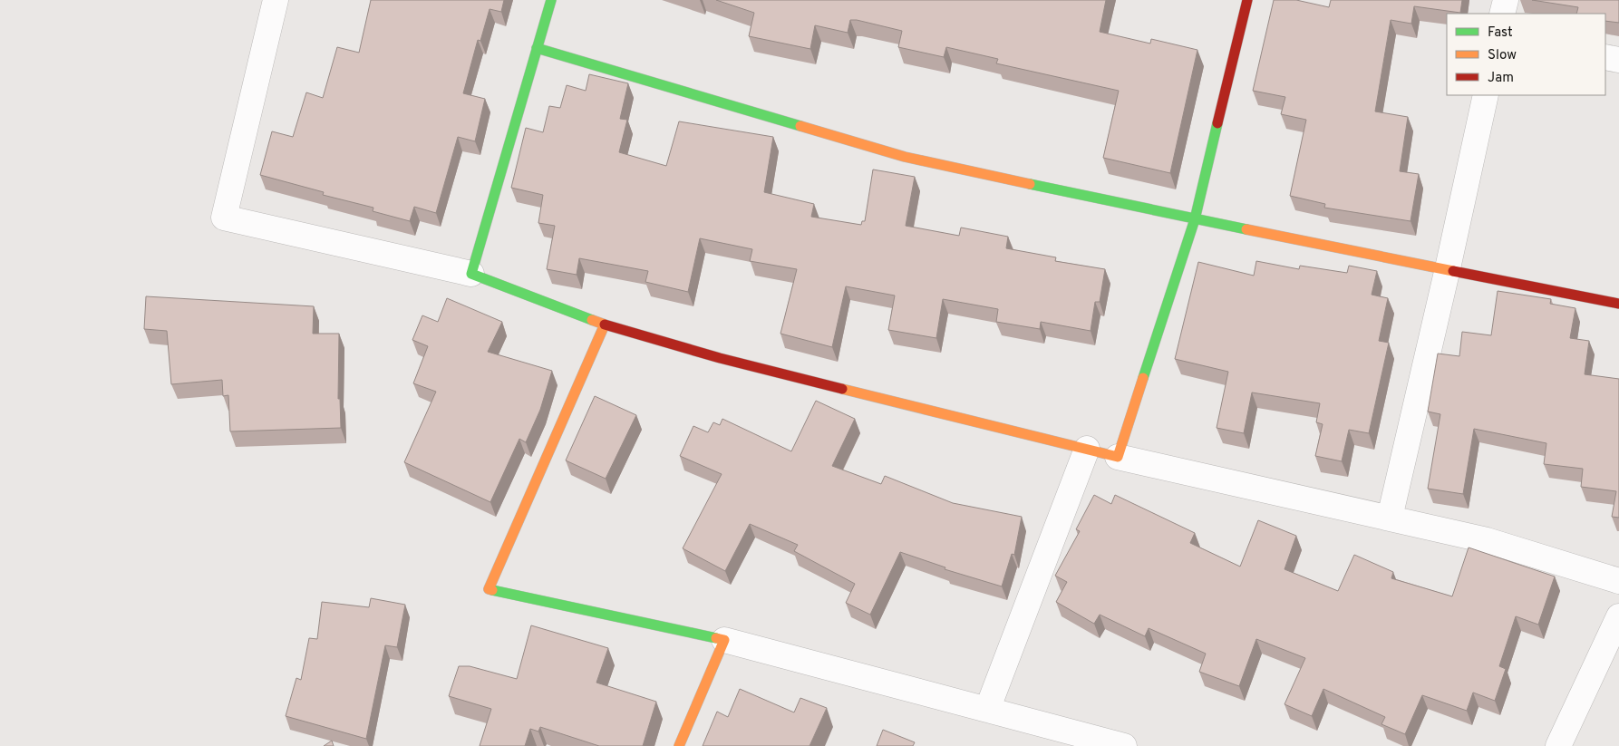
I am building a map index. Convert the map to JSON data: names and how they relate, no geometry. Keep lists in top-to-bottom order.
{
  "legend": ["Fast", "Slow", "Jam"]
}
